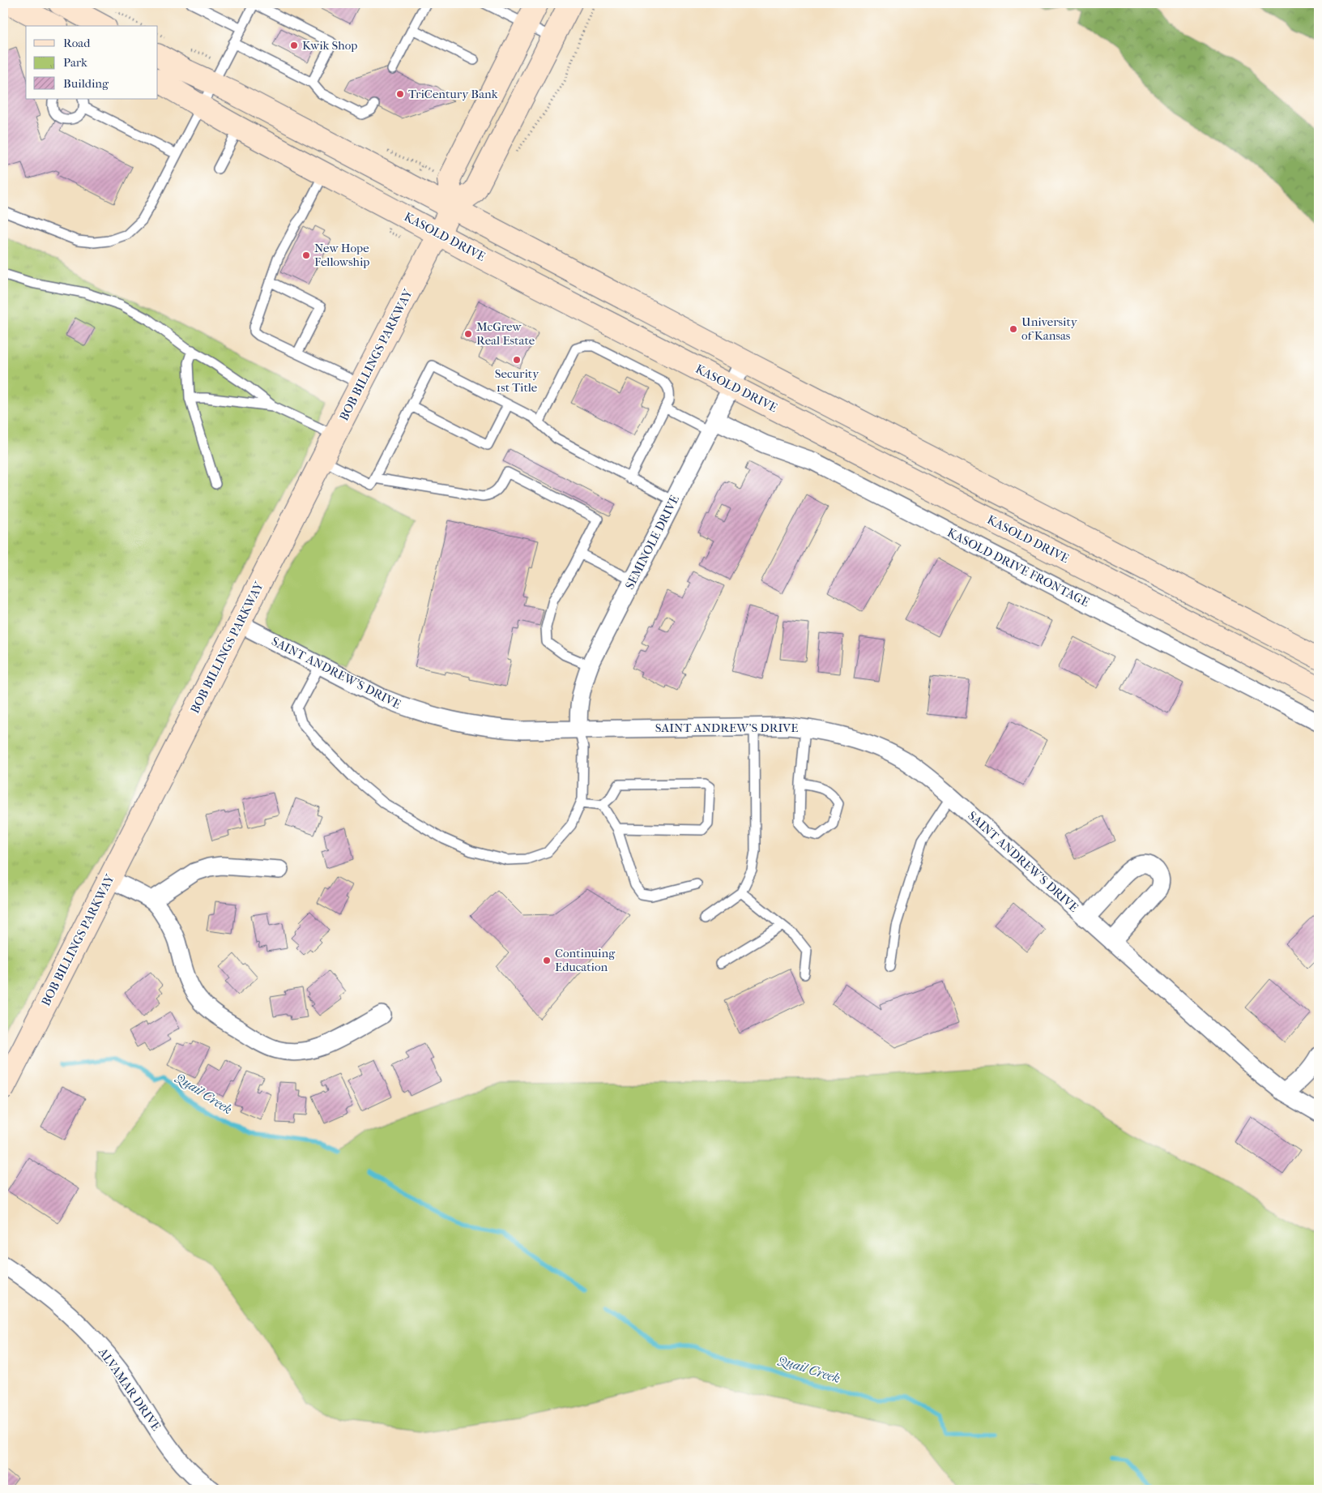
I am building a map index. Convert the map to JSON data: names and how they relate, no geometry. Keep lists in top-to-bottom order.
{
  "streets": {
    "main road": ["KASOLD DRIVE", "BOB BILLINGS PARKWAY"],
    "street": [
      "SEMINOLE DRIVE",
      "KASOLD DRIVE FRONTAGE",
      "SAINT ANDREW'S DRIVE",
      "ALVAMAR DRIVE"
    ]
  },
  "crossings": [
    ["KASOLD DRIVE", "BOB BILLINGS PARKWAY"],
    ["KASOLD DRIVE", "SEMINOLE DRIVE"],
    ["BOB BILLINGS PARKWAY", "SAINT ANDREW'S DRIVE"],
    ["SEMINOLE DRIVE", "KASOLD DRIVE FRONTAGE"],
    ["SEMINOLE DRIVE", "SAINT ANDREW'S DRIVE"]
  ],
  "water": ["Quail Creek"],
  "places": [
    "Kwik Shop",
    "TriCentury Bank",
    "New Hope Fellowship",
    "University of Kansas",
    "McGrew Real Estate",
    "Security 1st Title",
    "Continuing Education"
  ],
  "legend": ["Road", "Park", "Building"]
}
